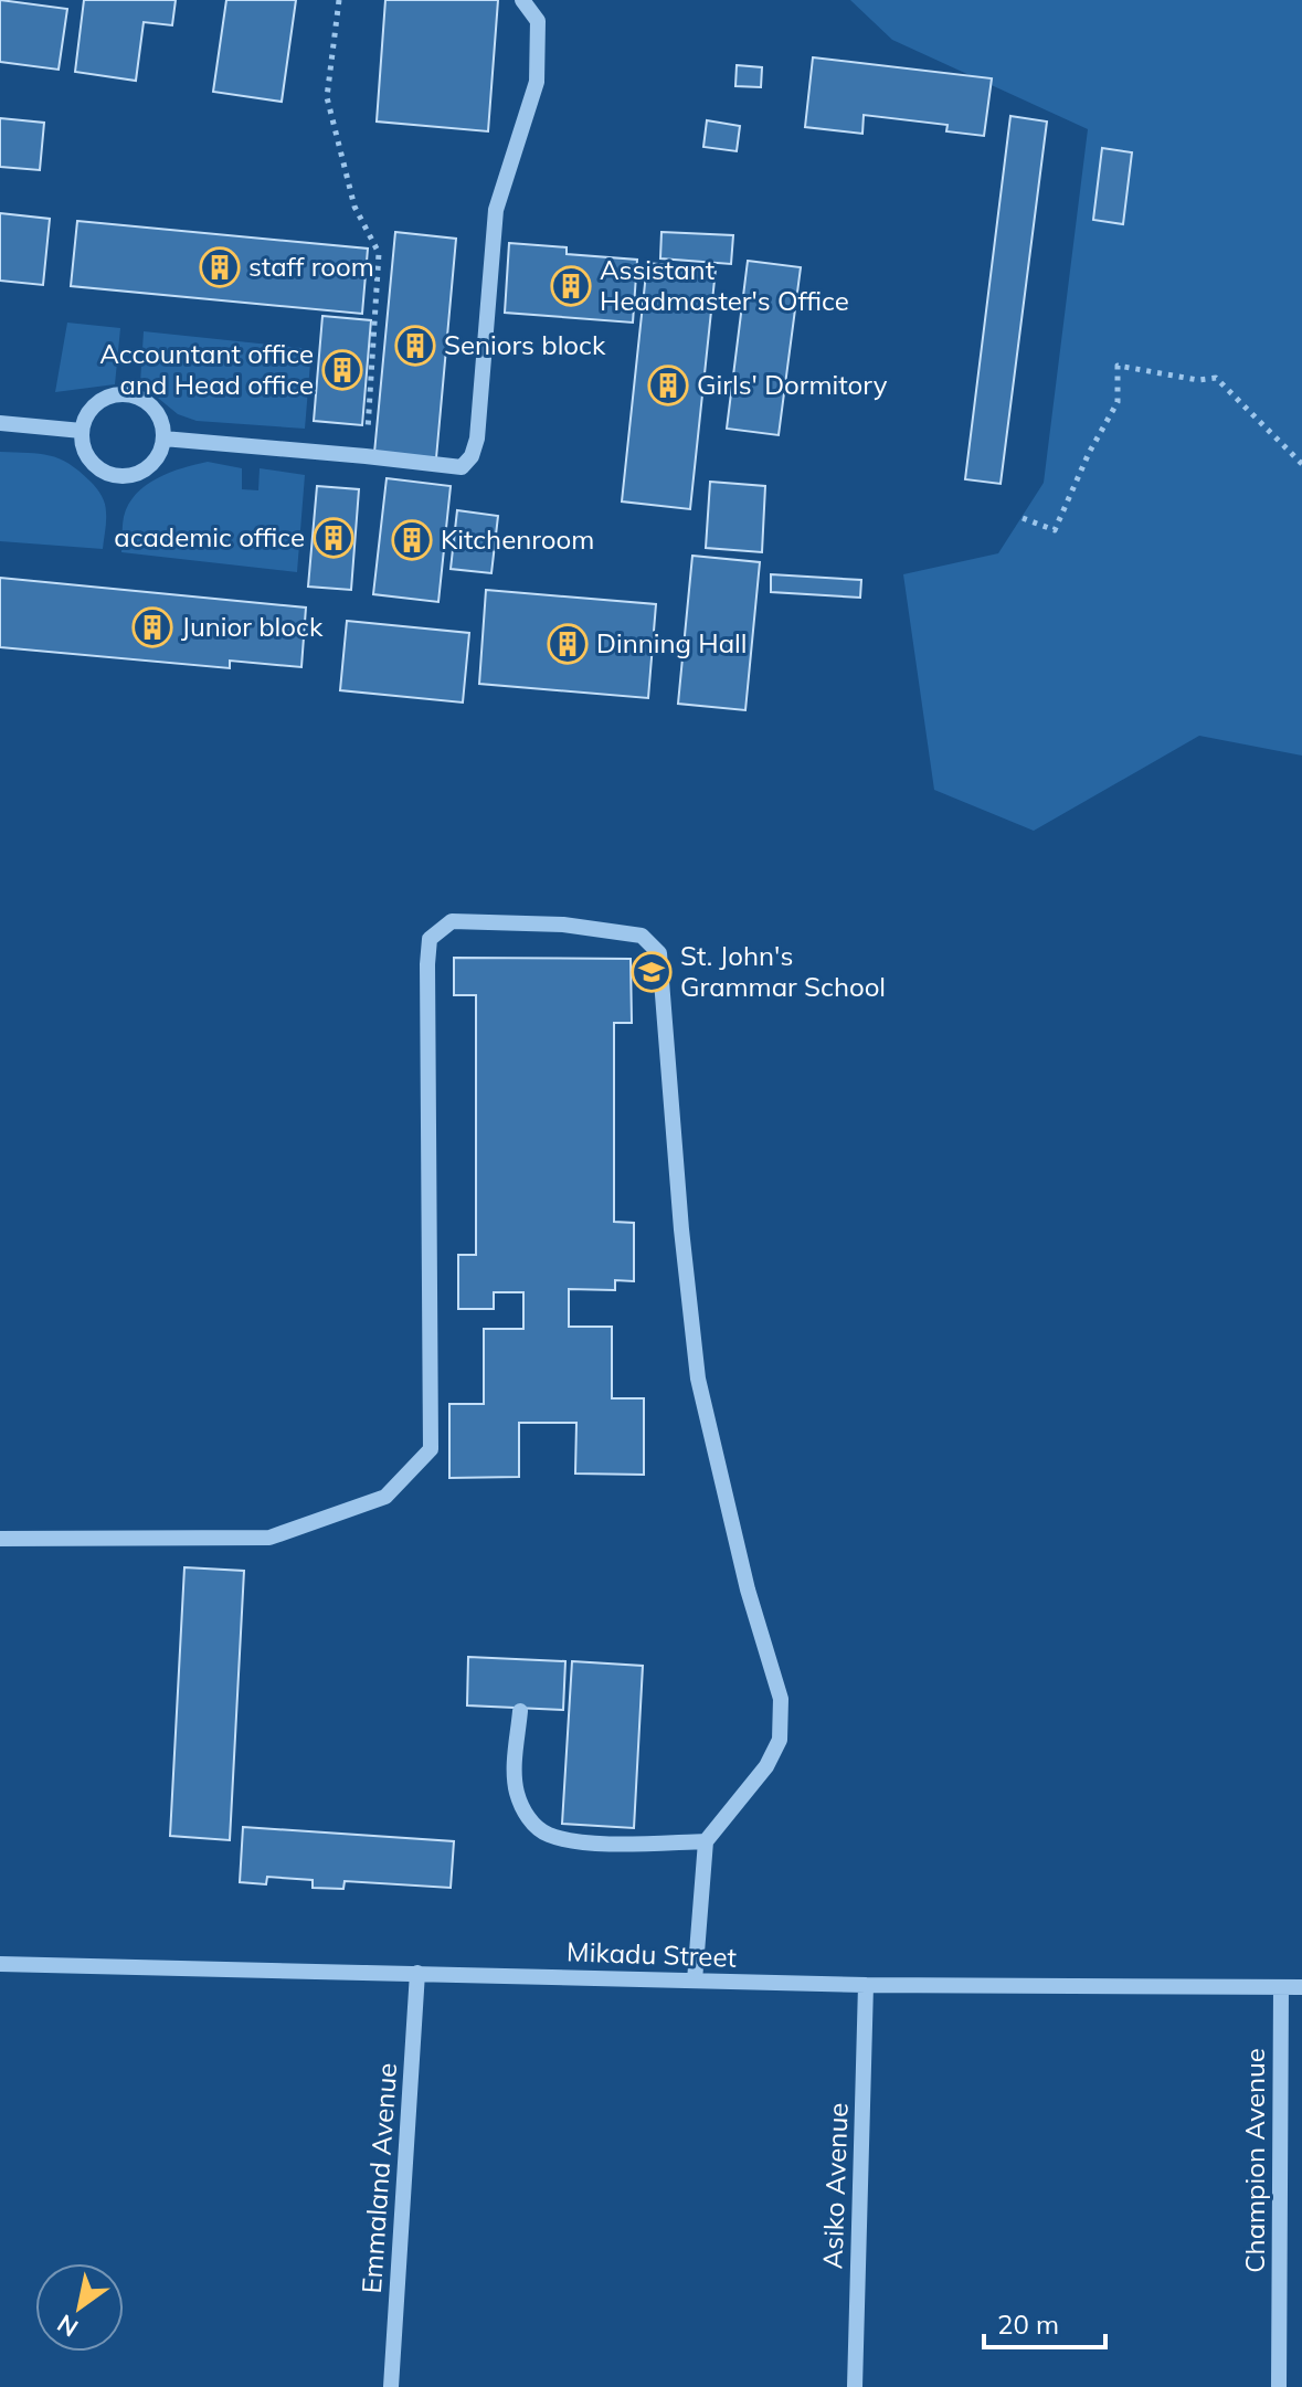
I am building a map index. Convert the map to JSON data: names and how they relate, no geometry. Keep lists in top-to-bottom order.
{
  "streets": {
    "street": [
      "Mikadu Street",
      "Champion Avenue",
      "Emmaland Avenue",
      "Asiko Avenue"
    ]
  },
  "crossings": [
    ["Mikadu Street", "Champion Avenue"],
    ["Mikadu Street", "Emmaland Avenue"],
    ["Mikadu Street", "Asiko Avenue"]
  ],
  "places": {
    "building": [
      "staff room",
      "Assistant Headmaster's Office",
      "Seniors block",
      "Accountant office and Head office",
      "Girls' Dormitory",
      "academic office",
      "Kitchenroom",
      "Junior block",
      "Dinning Hall"
    ],
    "school or university": ["St. John's Grammar School"]
  },
  "scale_bar": "20 m",
  "north": "bottom left"
}
